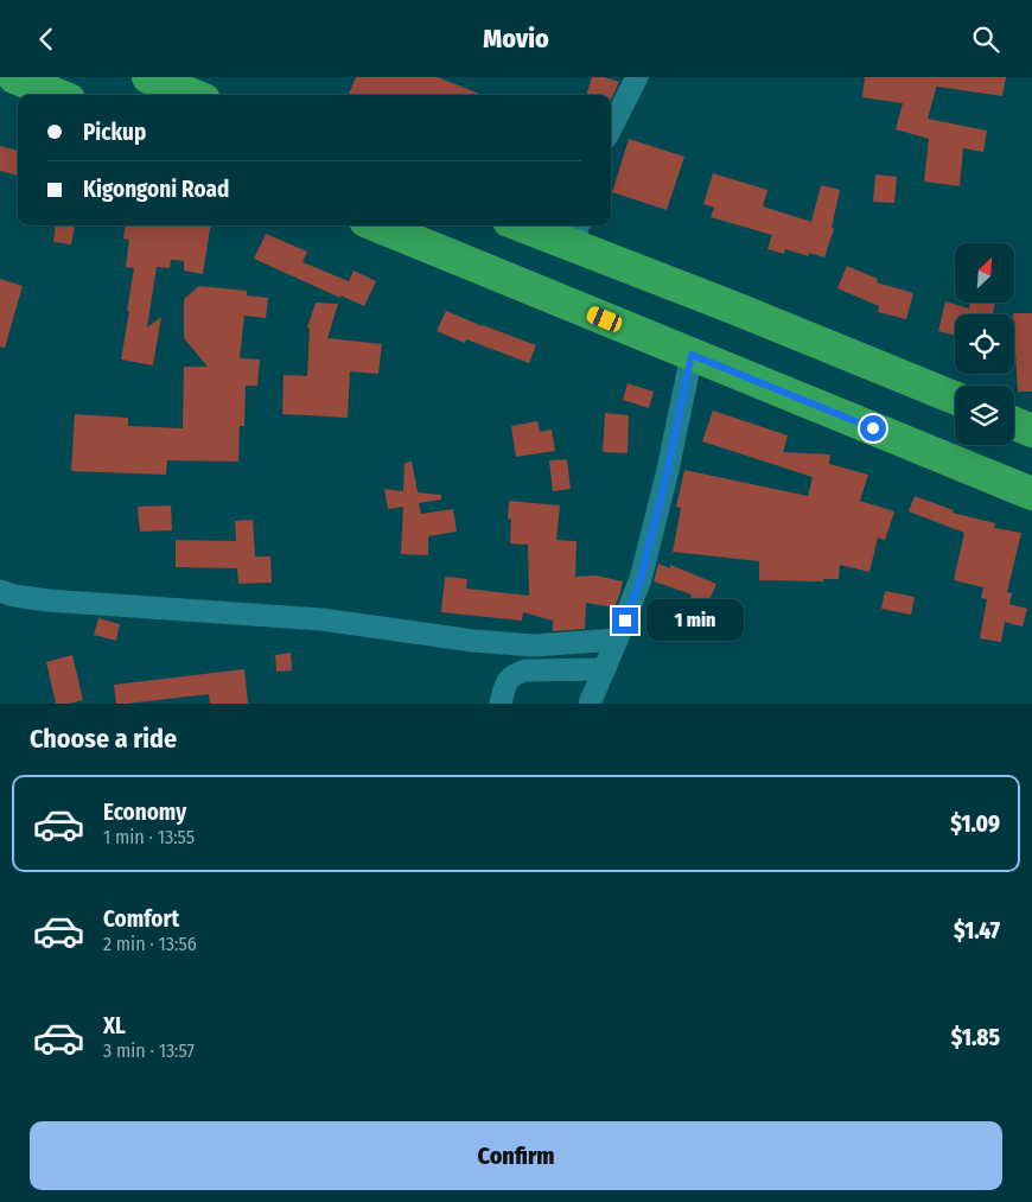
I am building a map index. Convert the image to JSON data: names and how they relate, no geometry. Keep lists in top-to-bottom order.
{
  "north": "top right",
  "page": {
    "header": "Movio",
    "banner": ["Pickup", "Kigongoni Road"],
    "bubble": "1 min",
    "heading": "Choose a ride",
    "list": [
      {
        "name": "Economy",
        "note": "1 min · 13:55",
        "value": "$1.09"
      },
      {
        "name": "Comfort",
        "note": "2 min · 13:56",
        "value": "$1.47"
      },
      {
        "name": "XL",
        "note": "3 min · 13:57",
        "value": "$1.85"
      }
    ],
    "buttons": "Confirm"
  }
}
